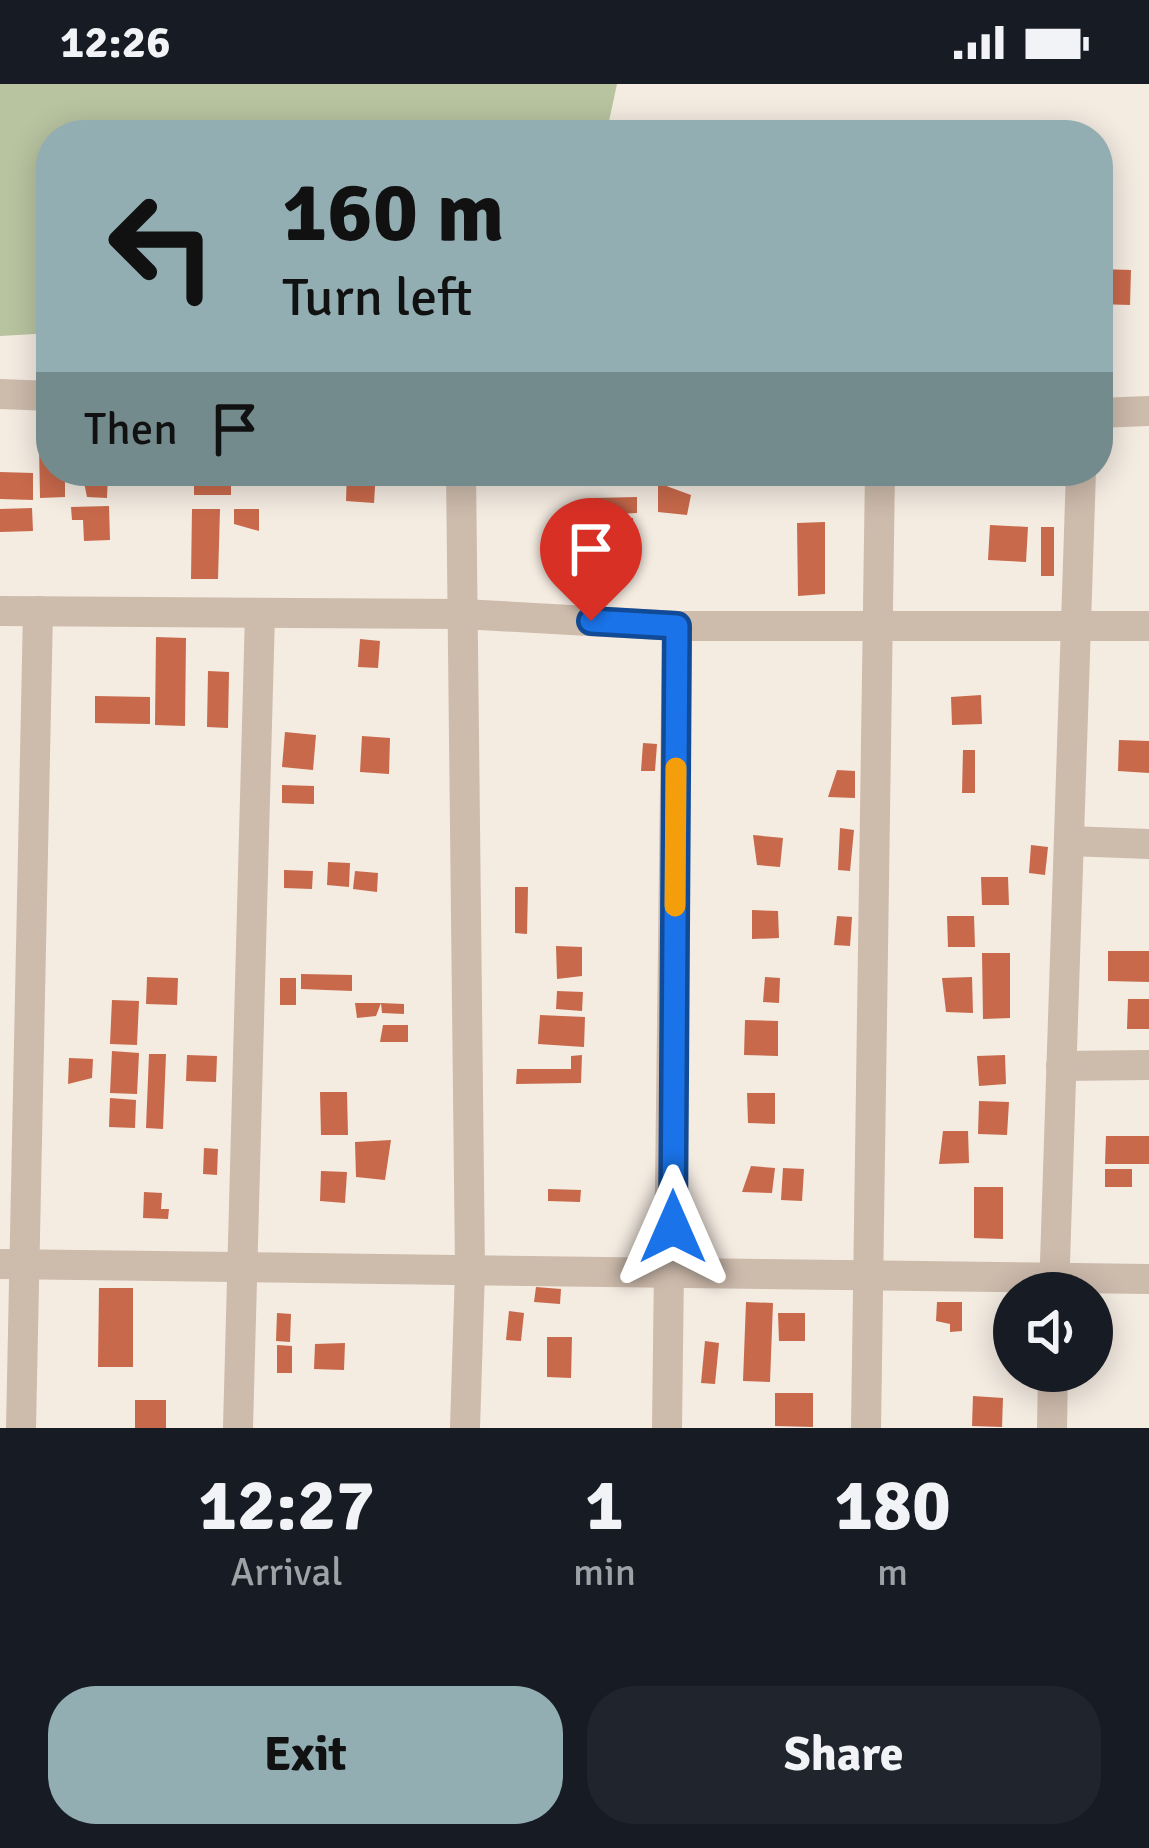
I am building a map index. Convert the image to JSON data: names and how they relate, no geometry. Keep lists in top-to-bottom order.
{
  "page": {
    "status": "12:26",
    "turn": ["160 m", "Turn left"],
    "then": "Then",
    "eta": [
      "12:27",
      "Arrival",
      "1",
      "min",
      "180",
      "m"
    ],
    "buttons": ["Exit", "Share"]
  }
}
